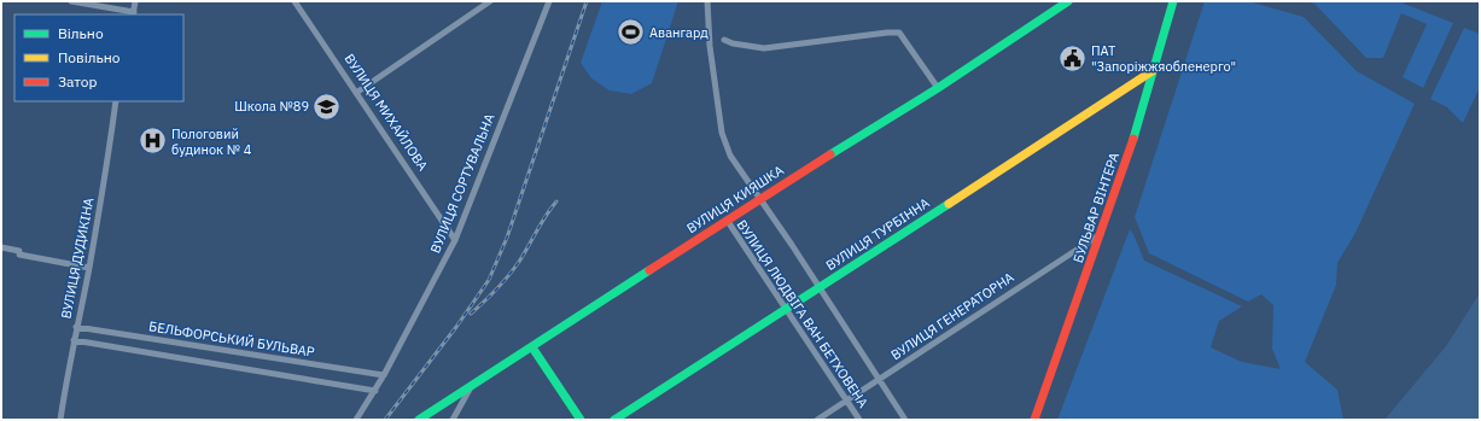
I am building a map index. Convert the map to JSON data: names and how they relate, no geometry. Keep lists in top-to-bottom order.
{
  "streets": {
    "street": [
      "ВУЛИЦЯ МИХАЙЛОВА",
      "ВУЛИЦЯ СОРТУВАЛЬНА",
      "ВУЛИЦЯ КИЯШКА",
      "БУЛЬВАР ВІНТЕРА",
      "ВУЛИЦЯ ТУРБІННА",
      "ВУЛИЦЯ ДУДИКІНА",
      "ВУЛИЦЯ ЛЮДВІГА ВАН БЕТХОВЕНА",
      "ВУЛИЦЯ ГЕНЕРАТОРНА",
      "БЕЛЬФОРСЬКИЙ БУЛЬВАР"
    ]
  },
  "crossings": [
    ["ВУЛИЦЯ МИХАЙЛОВА", "ВУЛИЦЯ СОРТУВАЛЬНА"],
    ["ВУЛИЦЯ СОРТУВАЛЬНА", "БЕЛЬФОРСЬКИЙ БУЛЬВАР"],
    ["ВУЛИЦЯ КИЯШКА", "ВУЛИЦЯ ЛЮДВІГА ВАН БЕТХОВЕНА"],
    ["БУЛЬВАР ВІНТЕРА", "ВУЛИЦЯ ТУРБІННА"],
    ["БУЛЬВАР ВІНТЕРА", "ВУЛИЦЯ ГЕНЕРАТОРНА"],
    ["ВУЛИЦЯ ТУРБІННА", "ВУЛИЦЯ ЛЮДВІГА ВАН БЕТХОВЕНА"],
    ["ВУЛИЦЯ ДУДИКІНА", "БЕЛЬФОРСЬКИЙ БУЛЬВАР"],
    ["ВУЛИЦЯ ЛЮДВІГА ВАН БЕТХОВЕНА", "ВУЛИЦЯ ГЕНЕРАТОРНА"]
  ],
  "places": {
    "sports": ["Авангард"],
    "public building": ["ПАТ \"Запоріжжяобленерго\""],
    "school or university": ["Школа №89"],
    "hospital": ["Пологовий будинок № 4"]
  },
  "legend": ["Вільно", "Повільно", "Затор"]
}
